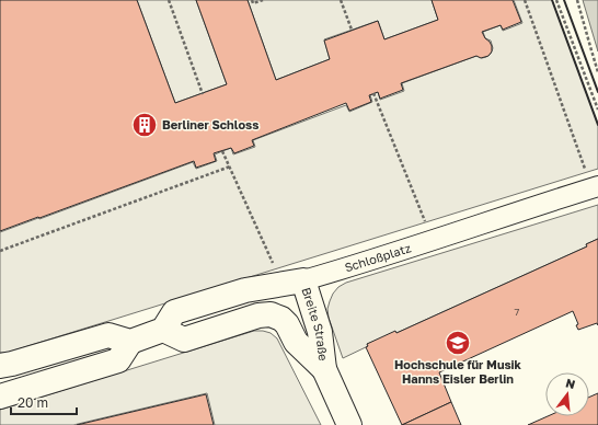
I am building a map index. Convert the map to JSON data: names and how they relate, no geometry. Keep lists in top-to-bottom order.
{
  "streets": {
    "street": ["Schloßplatz", "Breite Straße"]
  },
  "crossings": [
    ["Schloßplatz", "Breite Straße"]
  ],
  "places": {
    "building": ["Berliner Schloss"],
    "school or university": ["Hochschule für Musik Hanns Eisler Berlin"]
  },
  "house_numbers": ["7"],
  "scale_bar": "20 m",
  "north": "top"
}
